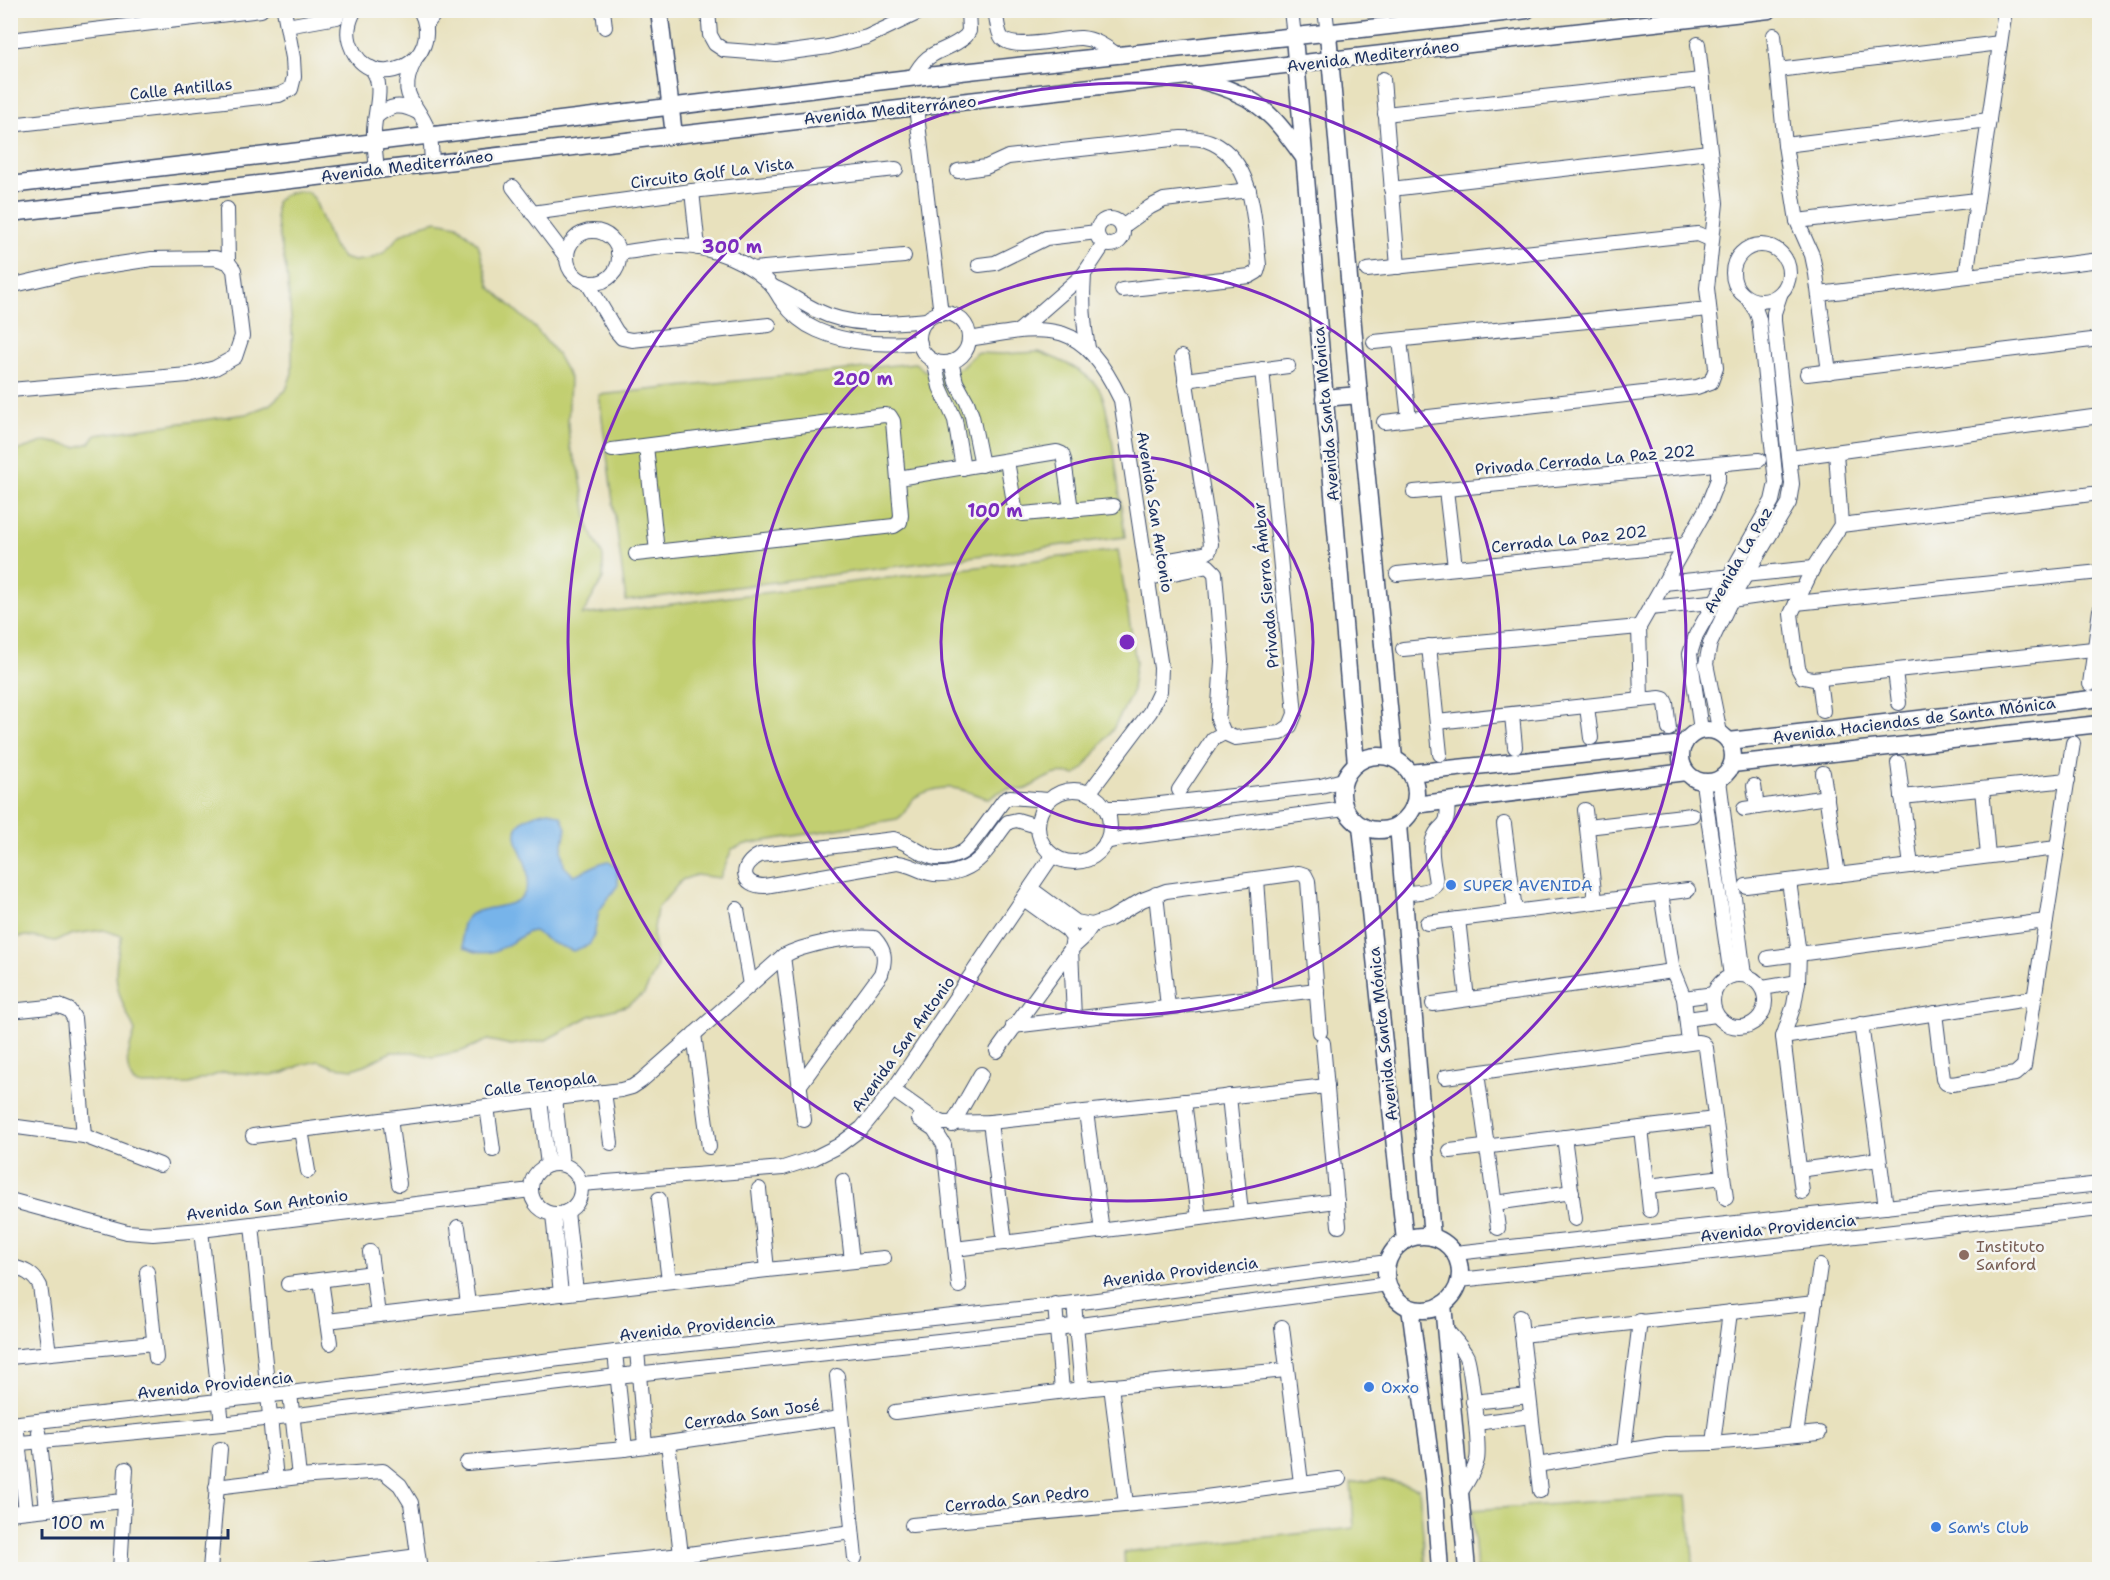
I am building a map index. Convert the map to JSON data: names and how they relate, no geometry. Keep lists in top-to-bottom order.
{
  "streets": {
    "street": [
      "Avenida Mediterráneo",
      "Calle Antillas",
      "Circuito Golf La Vista",
      "Avenida Santa Mónica",
      "Privada Cerrada La Paz 202",
      "Avenida San Antonio",
      "Cerrada La Paz 202",
      "Avenida La Paz",
      "Privada Sierra Ámbar",
      "Avenida Haciendas de Santa Mónica",
      "Calle Tenopala",
      "Avenida Providencia",
      "Cerrada San José",
      "Cerrada San Pedro"
    ]
  },
  "crossings": [
    ["Avenida Mediterráneo", "Avenida Santa Mónica"],
    ["Avenida Santa Mónica", "Avenida Providencia"],
    ["Avenida La Paz", "Avenida Haciendas de Santa Mónica"]
  ],
  "places": [
    "SUPER AVENIDA",
    "Instituto Sanford",
    "Oxxo",
    "Sam's Club"
  ],
  "scale_bar": "100 m",
  "rings": ["300 m", "200 m", "100 m"]
}
